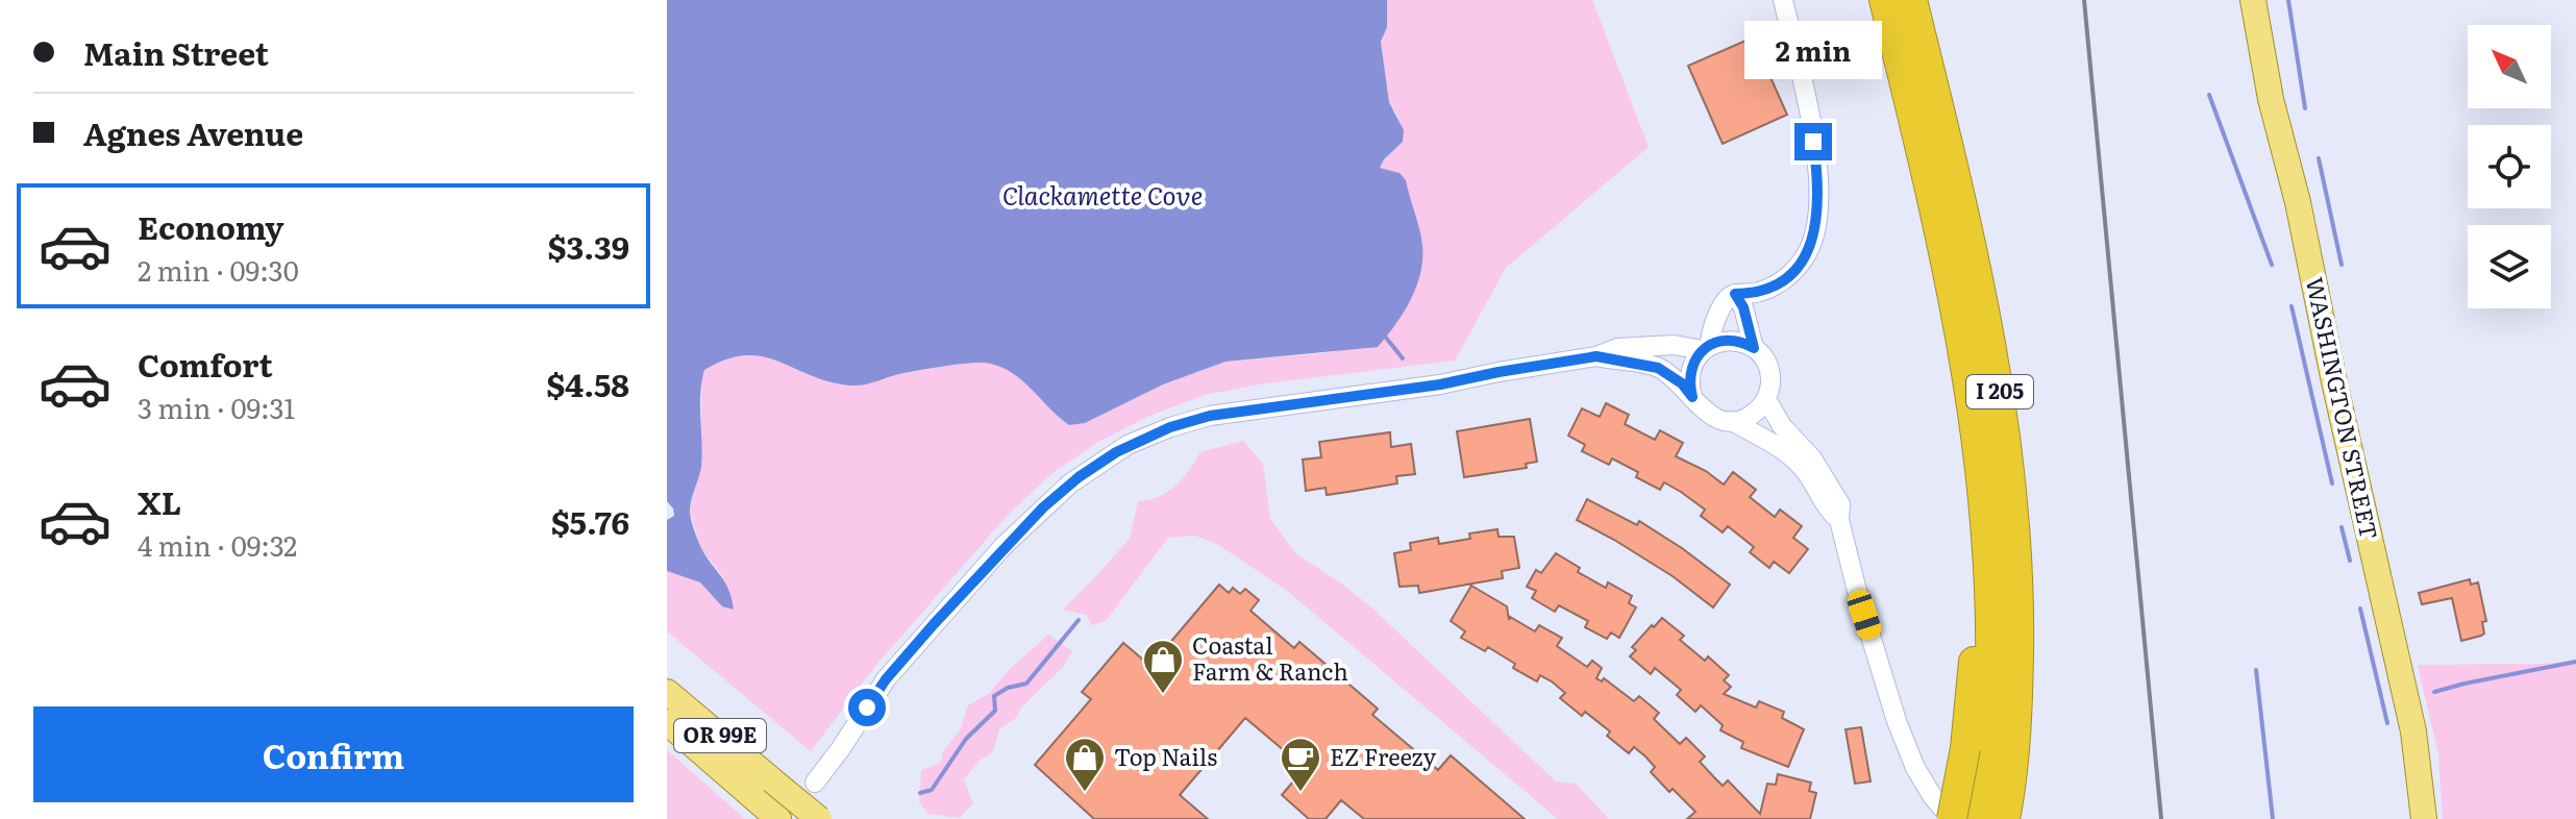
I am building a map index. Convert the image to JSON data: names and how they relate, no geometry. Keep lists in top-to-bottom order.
{
  "streets": {
    "highway": ["I 205"],
    "main road": ["WASHINGTON STREET", "OR 99E"]
  },
  "water": ["Clackamette Cove"],
  "places": {
    "shop": ["Coastal Farm & Ranch", "Top Nails"],
    "cafe": ["EZ Freezy"]
  },
  "north": "top left",
  "page": {
    "banner": ["Main Street", "Agnes Avenue"],
    "bubble": "2 min",
    "list": [
      {
        "name": "Economy",
        "note": "2 min · 09:30",
        "value": "$3.39"
      },
      {
        "name": "Comfort",
        "note": "3 min · 09:31",
        "value": "$4.58"
      },
      {
        "name": "XL",
        "note": "4 min · 09:32",
        "value": "$5.76"
      }
    ],
    "buttons": "Confirm"
  }
}
